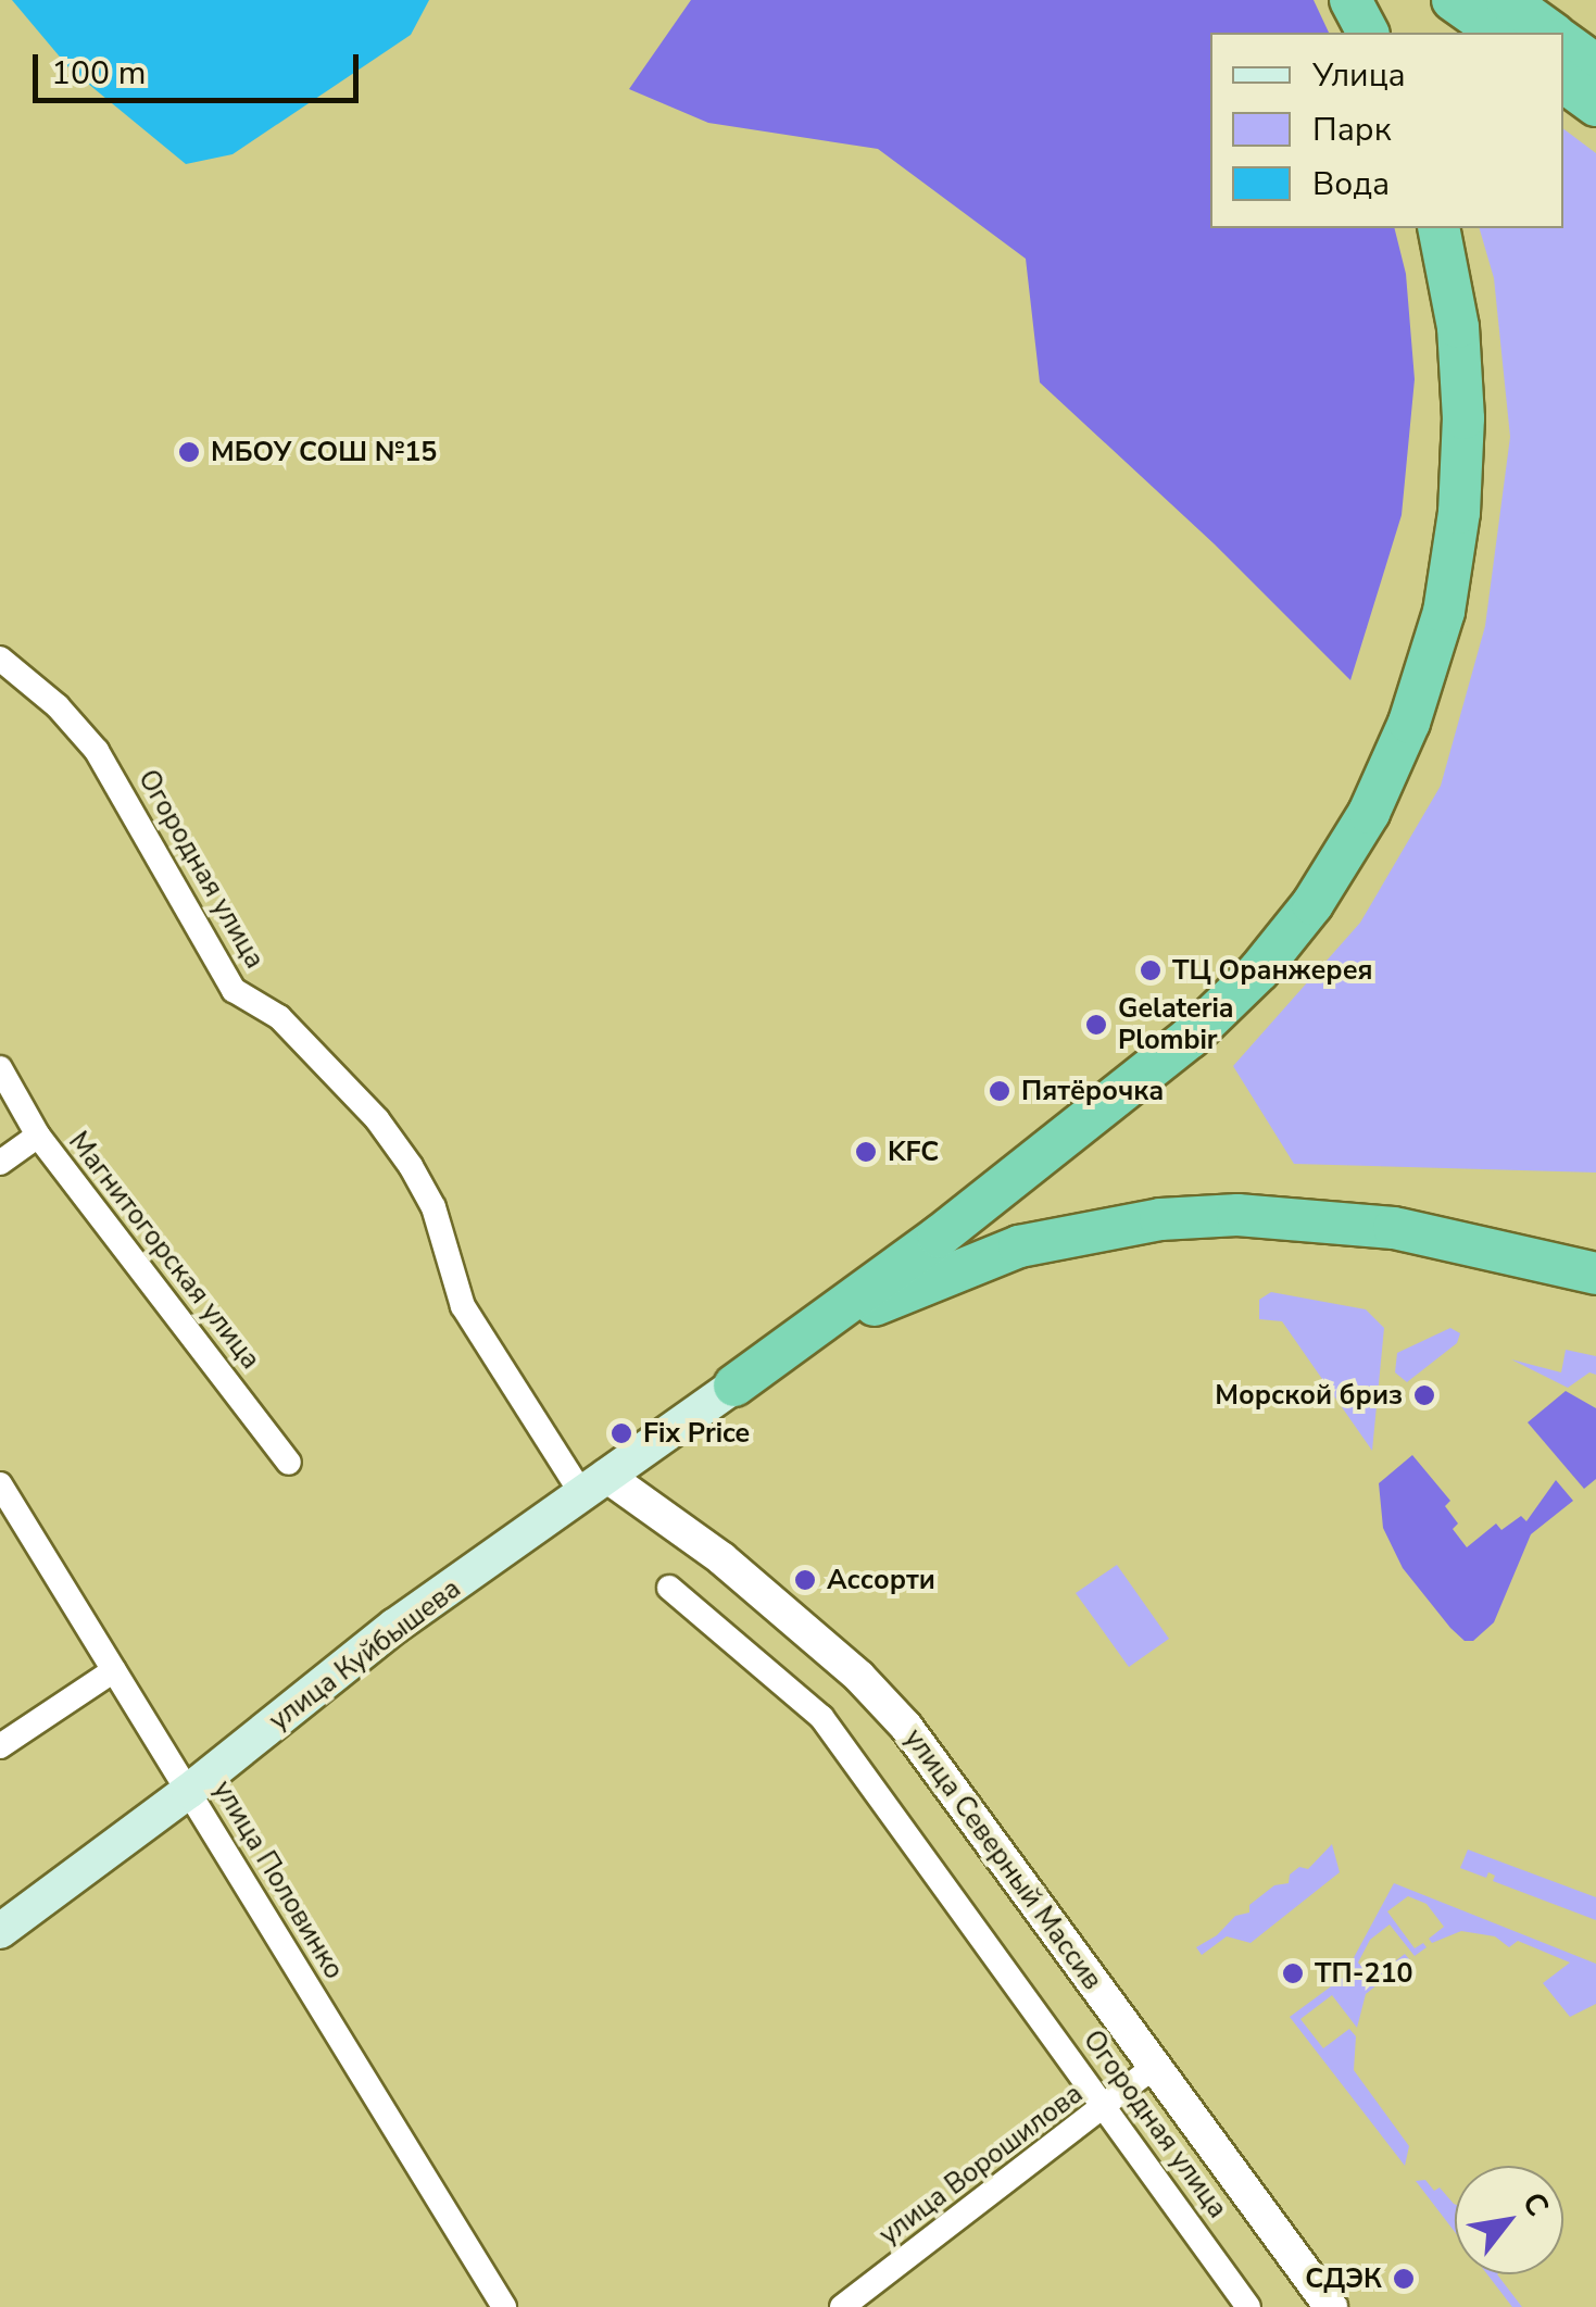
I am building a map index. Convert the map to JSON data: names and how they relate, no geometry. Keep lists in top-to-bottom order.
{
  "streets": {
    "main road": ["улица Куйбышева"],
    "street": [
      "Огородная улица",
      "Магнитогорская улица",
      "улица Северный Массив",
      "улица Половинко",
      "улица Ворошилова"
    ]
  },
  "crossings": [
    ["Огородная улица", "улица Куйбышева"],
    ["Огородная улица", "улица Северный Массив"],
    ["Огородная улица", "улица Ворошилова"],
    ["улица Куйбышева", "улица Северный Массив"],
    ["улица Куйбышева", "улица Половинко"],
    ["улица Северный Массив", "улица Ворошилова"]
  ],
  "places": [
    "МБОУ СОШ №15",
    "ТЦ Оранжерея",
    "Gelateria Plombir",
    "Пятёрочка",
    "KFC",
    "Морской бриз",
    "Fix Price",
    "Ассорти",
    "ТП-210",
    "СДЭК"
  ],
  "legend": ["Улица", "Парк", "Вода"],
  "scale_bar": "100 m",
  "north": "top right"
}
